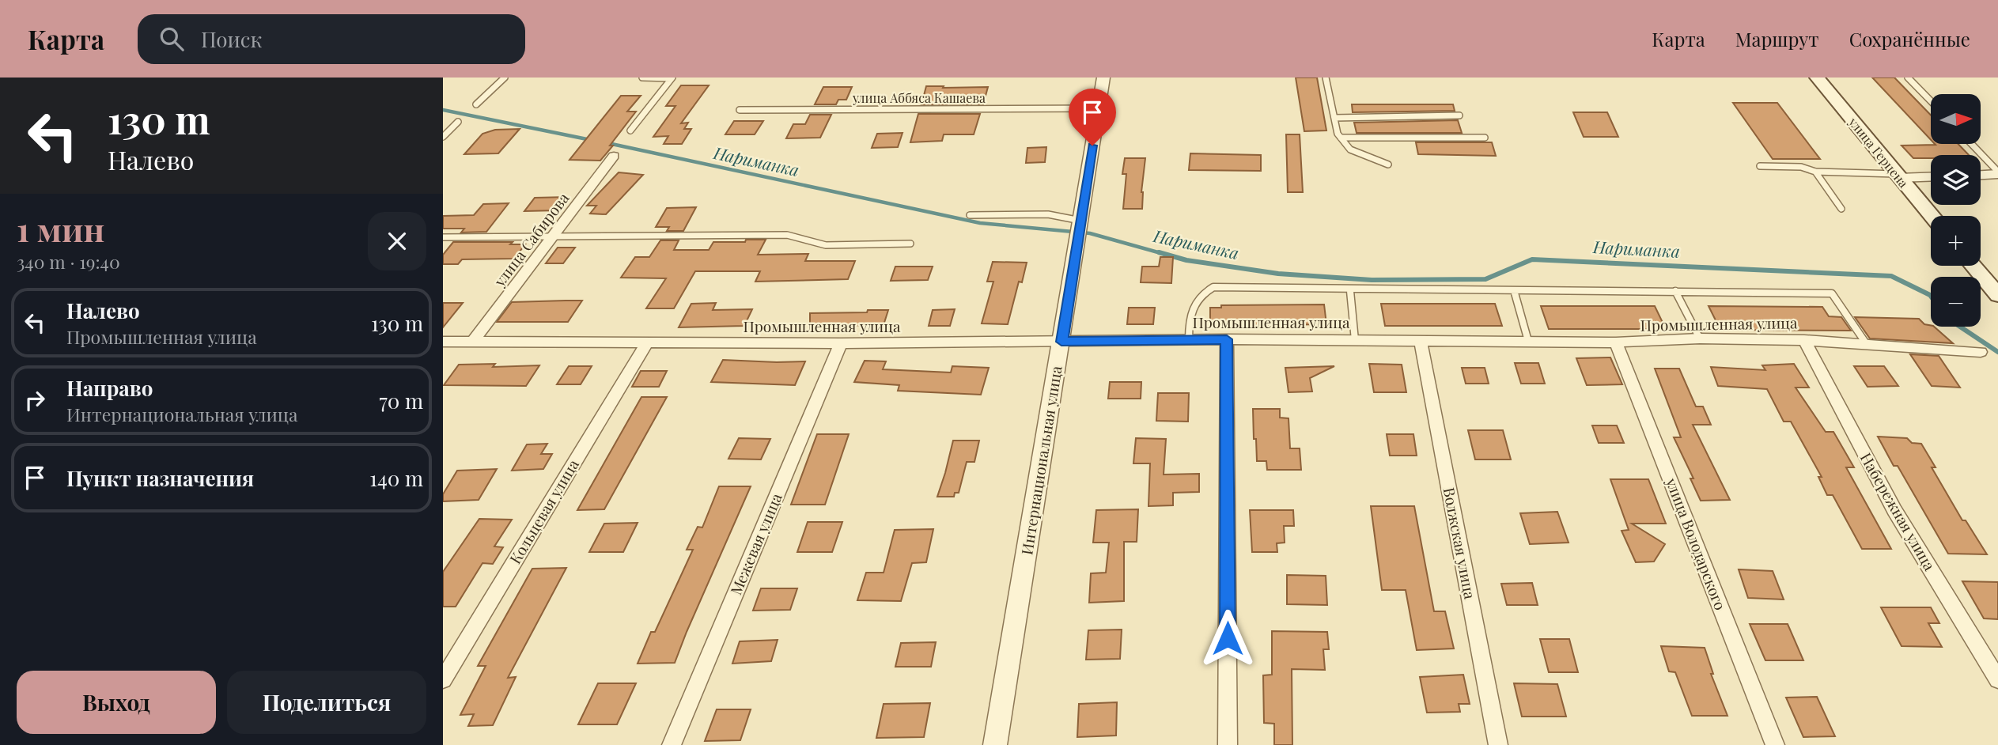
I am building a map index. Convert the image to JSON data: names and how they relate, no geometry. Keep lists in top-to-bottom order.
{
  "streets": {
    "main road": ["улица Герцена"],
    "street": [
      "улица Сабирова",
      "Промышленная улица",
      "Интернациональная улица",
      "Кольцевая улица",
      "Набережная улица",
      "Волжская улица",
      "Межевая улица",
      "улица Володарского"
    ],
    "lane": ["улица Аббяса Кашаева"]
  },
  "crossings": [
    ["улица Аббяса Кашаева", "Интернациональная улица"],
    ["улица Сабирова", "Промышленная улица"],
    ["Промышленная улица", "Интернациональная улица"],
    ["Промышленная улица", "Кольцевая улица"],
    ["Промышленная улица", "Набережная улица"],
    ["Промышленная улица", "Волжская улица"],
    ["Промышленная улица", "Межевая улица"],
    ["Промышленная улица", "улица Володарского"]
  ],
  "water": ["Нариманка"],
  "north": "right",
  "page": {
    "header": "Карта",
    "search": "Поиск",
    "nav": ["Карта", "Маршрут", "Сохранённые"],
    "turn": ["130 m", "Налево"],
    "map_buttons": ["+", "−"],
    "heading": ["1 мин", "340 m · 19:40"],
    "list": [
      {
        "name": "Налево",
        "note": "Промышленная улица",
        "value": "130 m"
      },
      {
        "name": "Направо",
        "note": "Интернациональная улица",
        "value": "70 m"
      },
      {
        "name": "Пункт назначения",
        "value": "140 m"
      }
    ],
    "buttons": ["Выход", "Поделиться"]
  }
}
